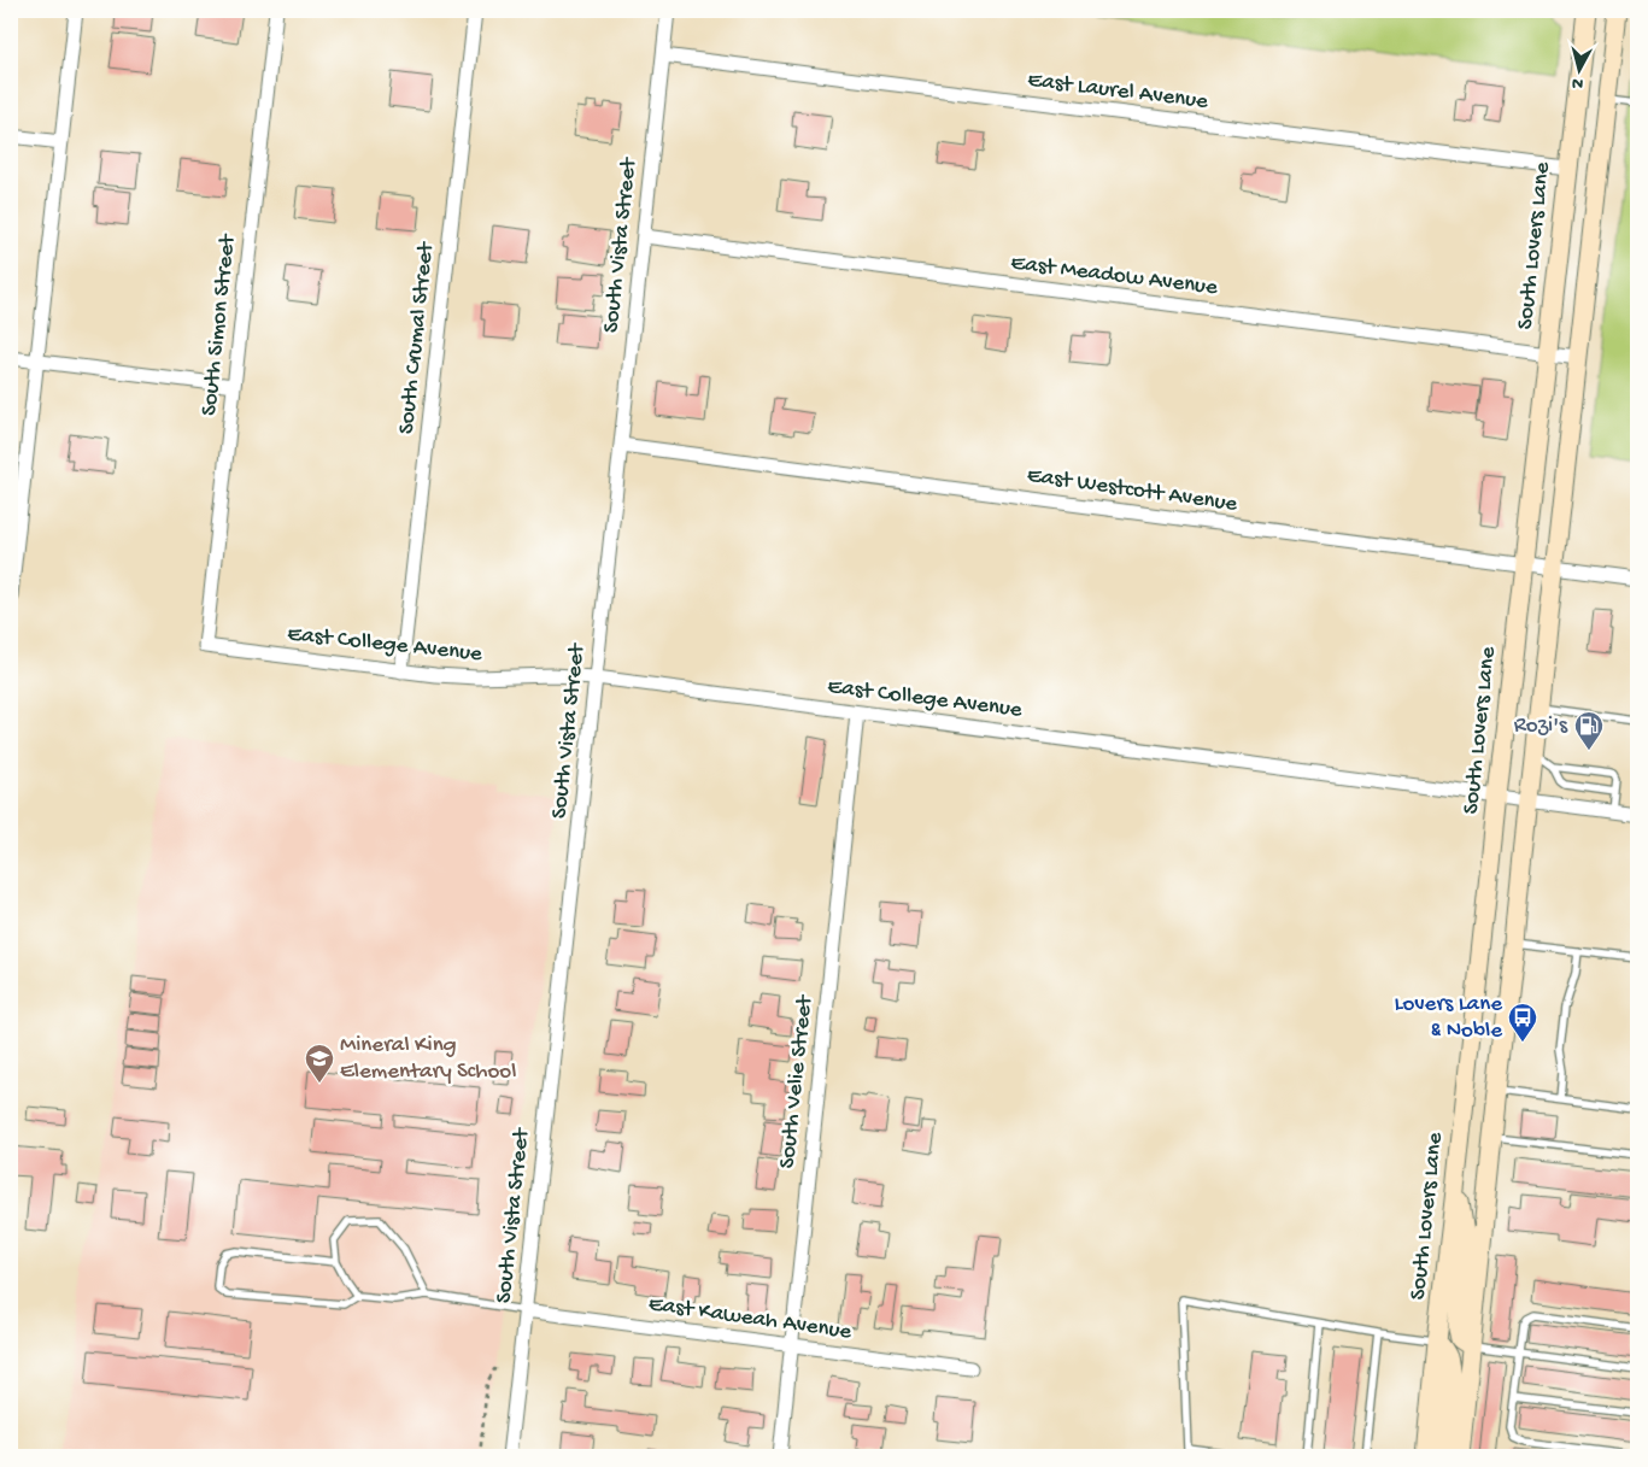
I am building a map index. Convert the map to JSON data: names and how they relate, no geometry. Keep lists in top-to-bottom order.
{
  "streets": {
    "main road": ["South Lovers Lane"],
    "street": [
      "East Laurel Avenue",
      "South Vista Street",
      "East Meadow Avenue",
      "South Simon Street",
      "South Crumal Street",
      "East Westcott Avenue",
      "East College Avenue",
      "South Velie Street",
      "East Kaweah Avenue"
    ]
  },
  "crossings": [
    ["East Laurel Avenue", "South Vista Street"],
    ["East Laurel Avenue", "South Lovers Lane"],
    ["South Vista Street", "East Meadow Avenue"],
    ["South Vista Street", "East Westcott Avenue"],
    ["South Vista Street", "East College Avenue"],
    ["South Vista Street", "East Kaweah Avenue"],
    ["South Lovers Lane", "East Meadow Avenue"],
    ["South Lovers Lane", "East Westcott Avenue"],
    ["South Lovers Lane", "East College Avenue"],
    ["South Simon Street", "East College Avenue"],
    ["South Crumal Street", "East College Avenue"],
    ["East College Avenue", "South Velie Street"],
    ["South Velie Street", "East Kaweah Avenue"]
  ],
  "places": {
    "fuel station": ["Rozi's"],
    "bus stop": ["Lovers Lane & Noble"],
    "school or university": ["Mineral King Elementary School"]
  },
  "north": "bottom"
}
